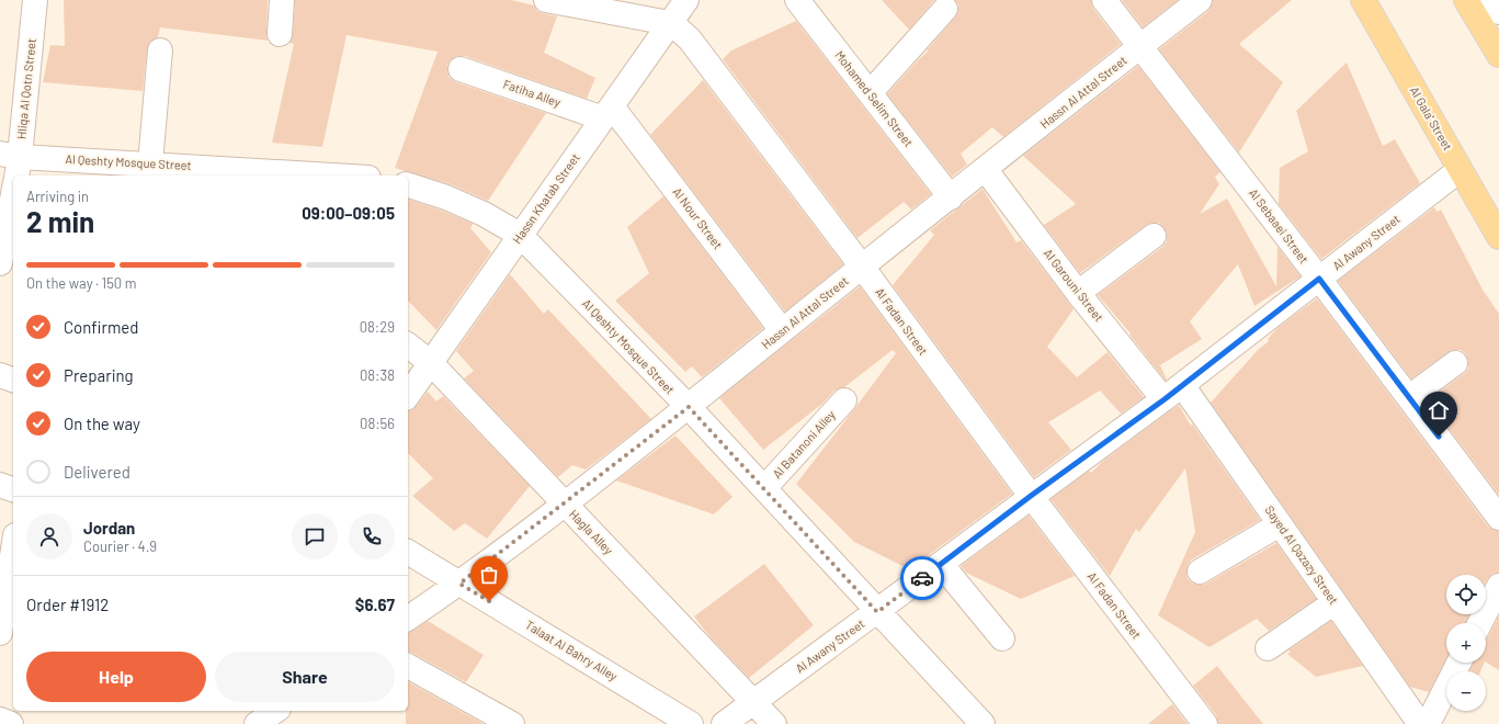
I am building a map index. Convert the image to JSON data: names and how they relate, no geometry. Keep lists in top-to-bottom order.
{
  "streets": {
    "main road": ["Al Gala' Street"],
    "street": [
      "Hliqa Al Qotn Street",
      "Hassn Al Attal Street",
      "Fatiha Alley",
      "Mohamed Selim Street",
      "Al Qeshty Mosque Street",
      "Hassn Khatab Street",
      "Al Nour Street",
      "Al Sebaaei Street",
      "Al Awany Street",
      "Al Garouni Street",
      "Al Fadan Street",
      "Al Batanoni Alley",
      "Hagla Alley",
      "Sayed Al Qazazy Street",
      "Talaat Al Bahry Alley"
    ]
  },
  "crossings": [
    ["Hliqa Al Qotn Street", "Al Qeshty Mosque Street"],
    ["Hassn Al Attal Street", "Mohamed Selim Street"],
    ["Hassn Al Attal Street", "Al Qeshty Mosque Street"],
    ["Hassn Al Attal Street", "Al Nour Street"],
    ["Hassn Al Attal Street", "Al Sebaaei Street"],
    ["Hassn Al Attal Street", "Al Garouni Street"],
    ["Hassn Al Attal Street", "Al Fadan Street"],
    ["Hassn Al Attal Street", "Hagla Alley"],
    ["Hassn Al Attal Street", "Talaat Al Bahry Alley"],
    ["Fatiha Alley", "Hassn Khatab Street"],
    ["Fatiha Alley", "Al Nour Street"],
    ["Al Gala' Street", "Al Awany Street"],
    ["Al Qeshty Mosque Street", "Hassn Khatab Street"],
    ["Al Qeshty Mosque Street", "Al Awany Street"],
    ["Al Qeshty Mosque Street", "Al Batanoni Alley"],
    ["Hassn Khatab Street", "Al Nour Street"],
    ["Hassn Khatab Street", "Al Fadan Street"],
    ["Hassn Khatab Street", "Hagla Alley"],
    ["Al Sebaaei Street", "Al Awany Street"],
    ["Al Awany Street", "Al Garouni Street"],
    ["Al Awany Street", "Al Fadan Street"],
    ["Al Awany Street", "Hagla Alley"],
    ["Al Awany Street", "Sayed Al Qazazy Street"],
    ["Al Garouni Street", "Sayed Al Qazazy Street"]
  ],
  "page": {
    "heading": ["2 min", "Arriving in", "09:00–09:05"],
    "panel": [
      "Jordan",
      "Courier · 4.9",
      "Order #1912",
      "$6.67"
    ],
    "bar": "On the way · 150 m",
    "list": [
      ["Confirmed", "08:29"],
      ["Preparing", "08:38"],
      ["On the way", "08:56"],
      "Delivered"
    ],
    "map_buttons": ["+", "−"],
    "buttons": ["Help", "Share"]
  }
}
